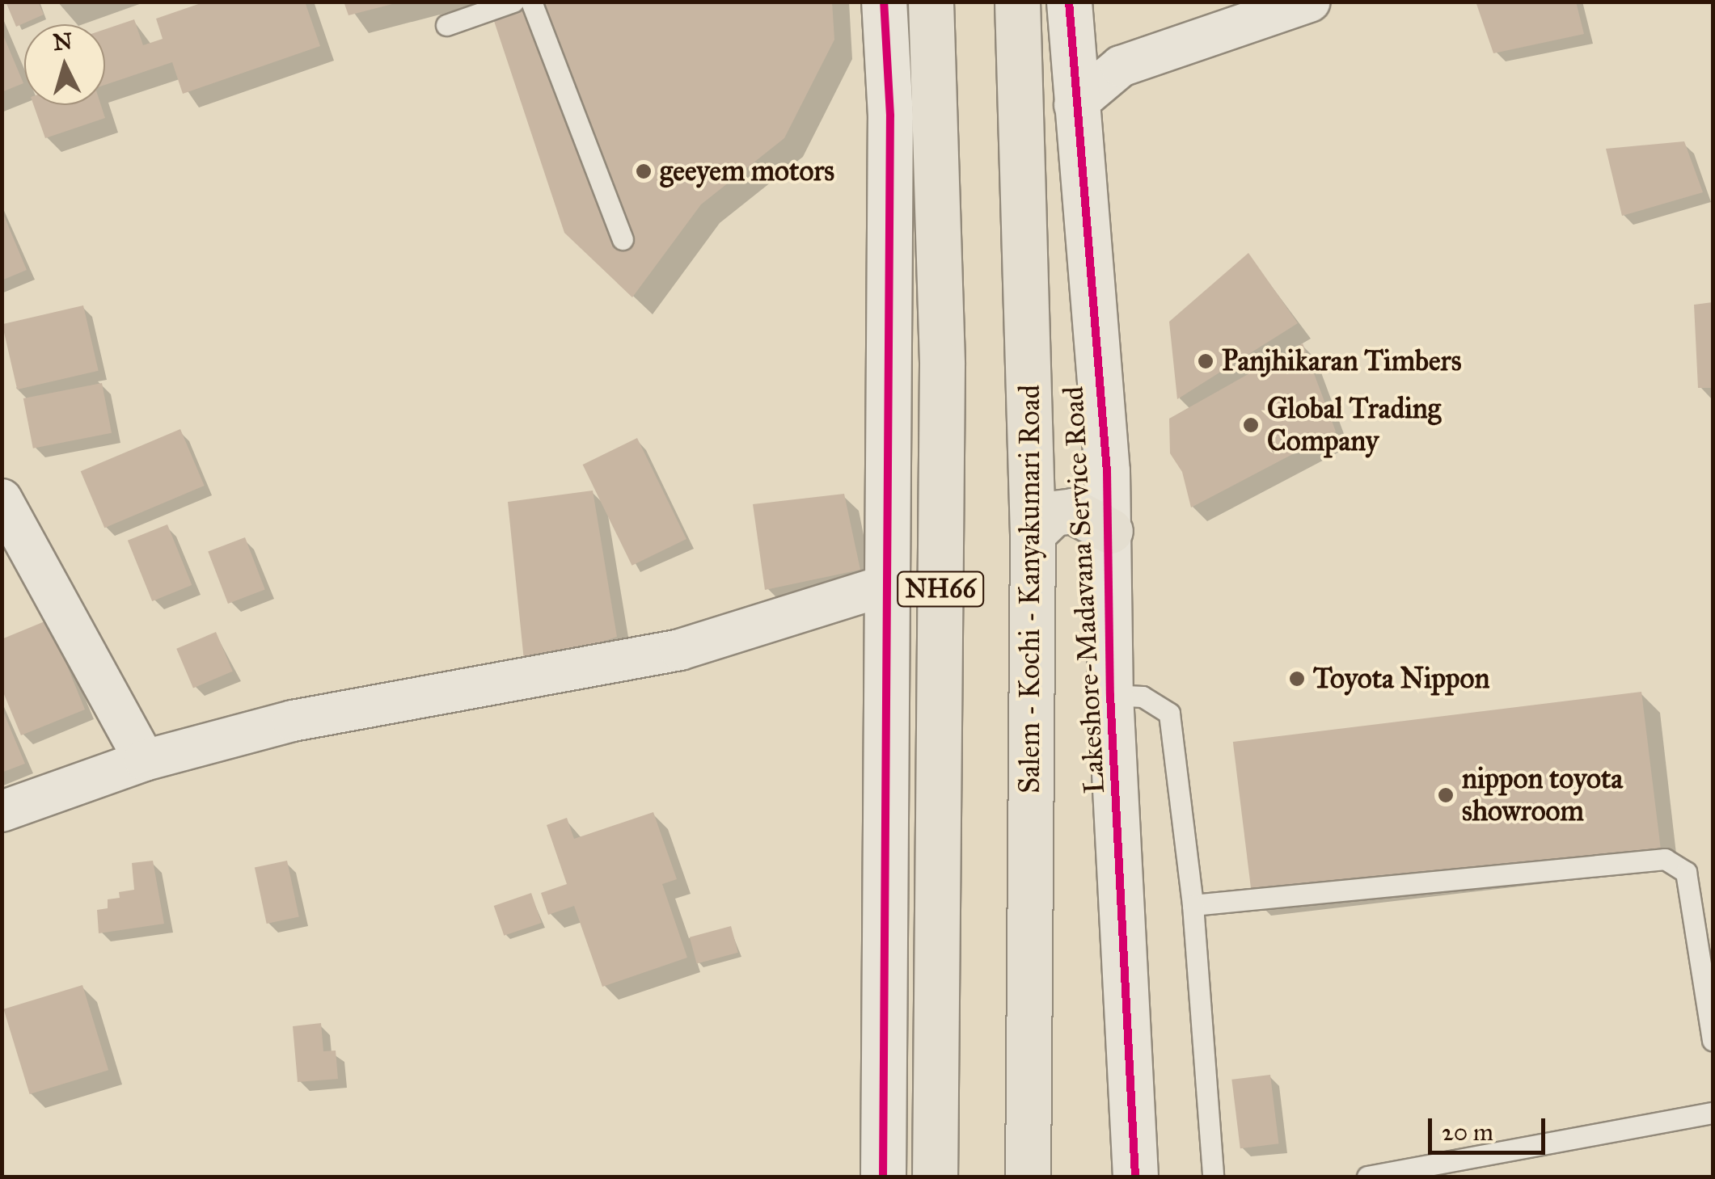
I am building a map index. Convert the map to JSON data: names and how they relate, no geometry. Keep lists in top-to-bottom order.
{
  "streets": {
    "highway": ["NH66", "Salem - Kochi - Kanyakumari Road"],
    "street": ["Lakeshore-Madavana Service Road"]
  },
  "places": [
    "geeyem motors",
    "Panjhikaran Timbers",
    "Global Trading Company",
    "Toyota Nippon",
    "nippon toyota showroom"
  ],
  "scale_bar": "20 m",
  "north": "top"
}
